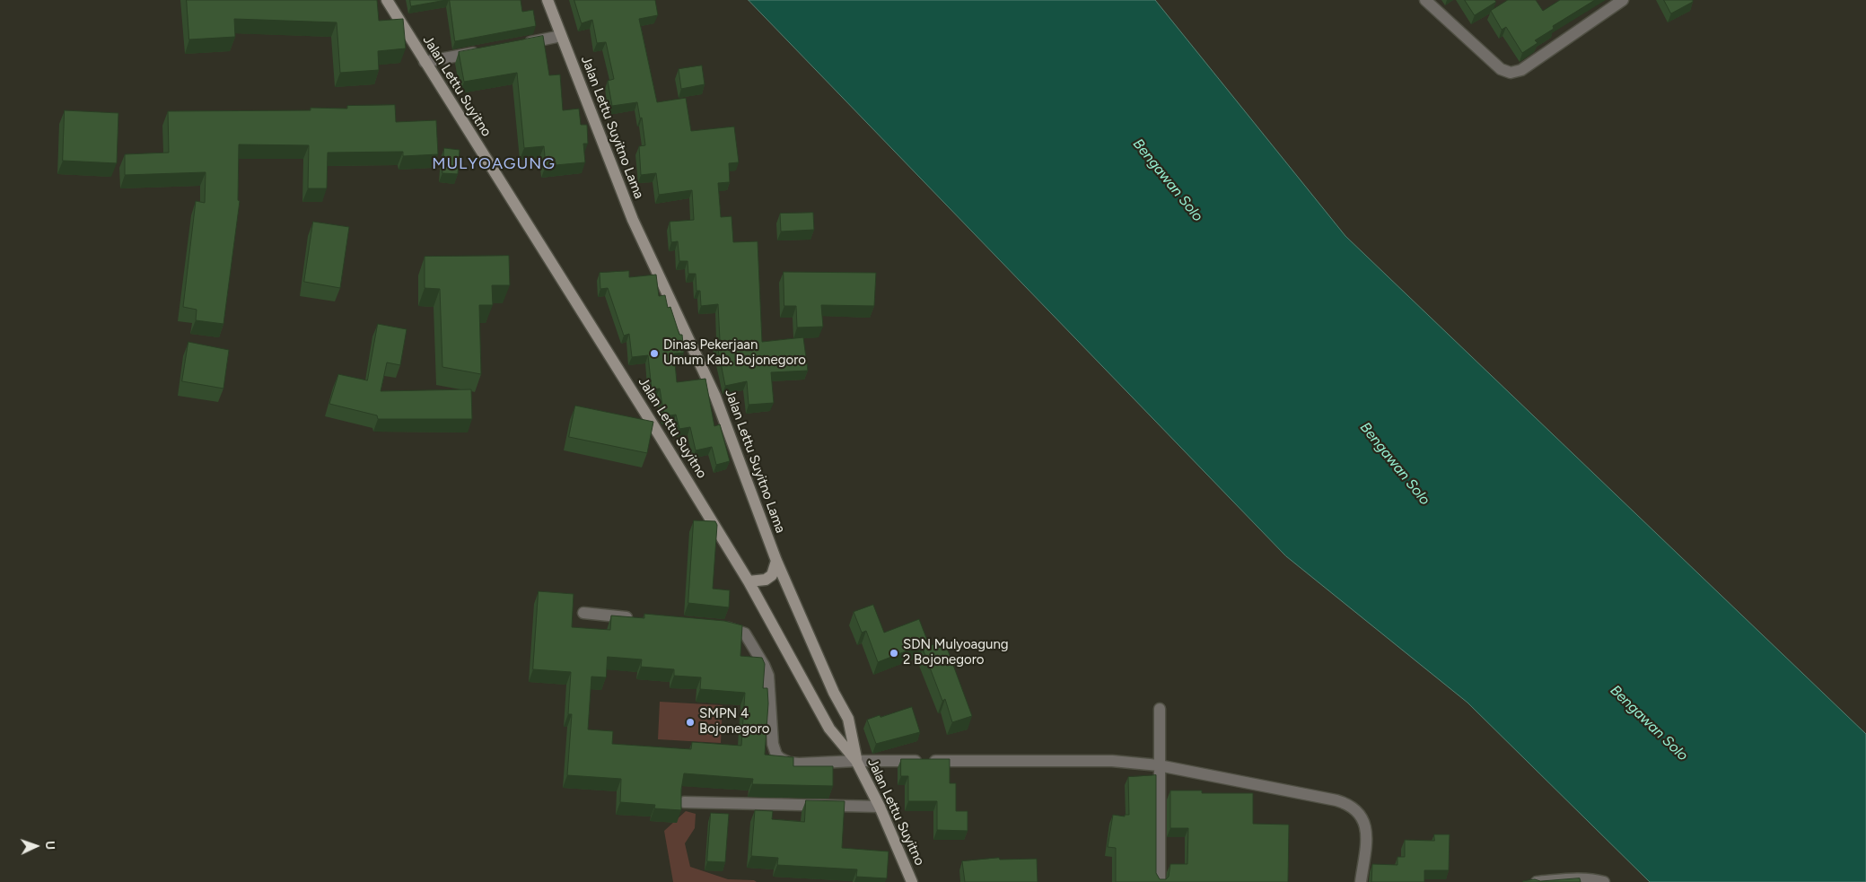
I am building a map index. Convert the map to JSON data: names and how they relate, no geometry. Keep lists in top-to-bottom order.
{
  "streets": {
    "main road": ["Jalan Lettu Suyitno", "Jalan Lettu Suyitno Lama"]
  },
  "crossings": [
    ["Jalan Lettu Suyitno", "Jalan Lettu Suyitno Lama"]
  ],
  "districts": ["MULYOAGUNG"],
  "water": ["Bengawan Solo"],
  "places": ["Dinas Pekerjaan Umum Kab. Bojonegoro", "SDN Mulyoagung 2 Bojonegoro", "SMPN 4 Bojonegoro"],
  "north": "right"
}
